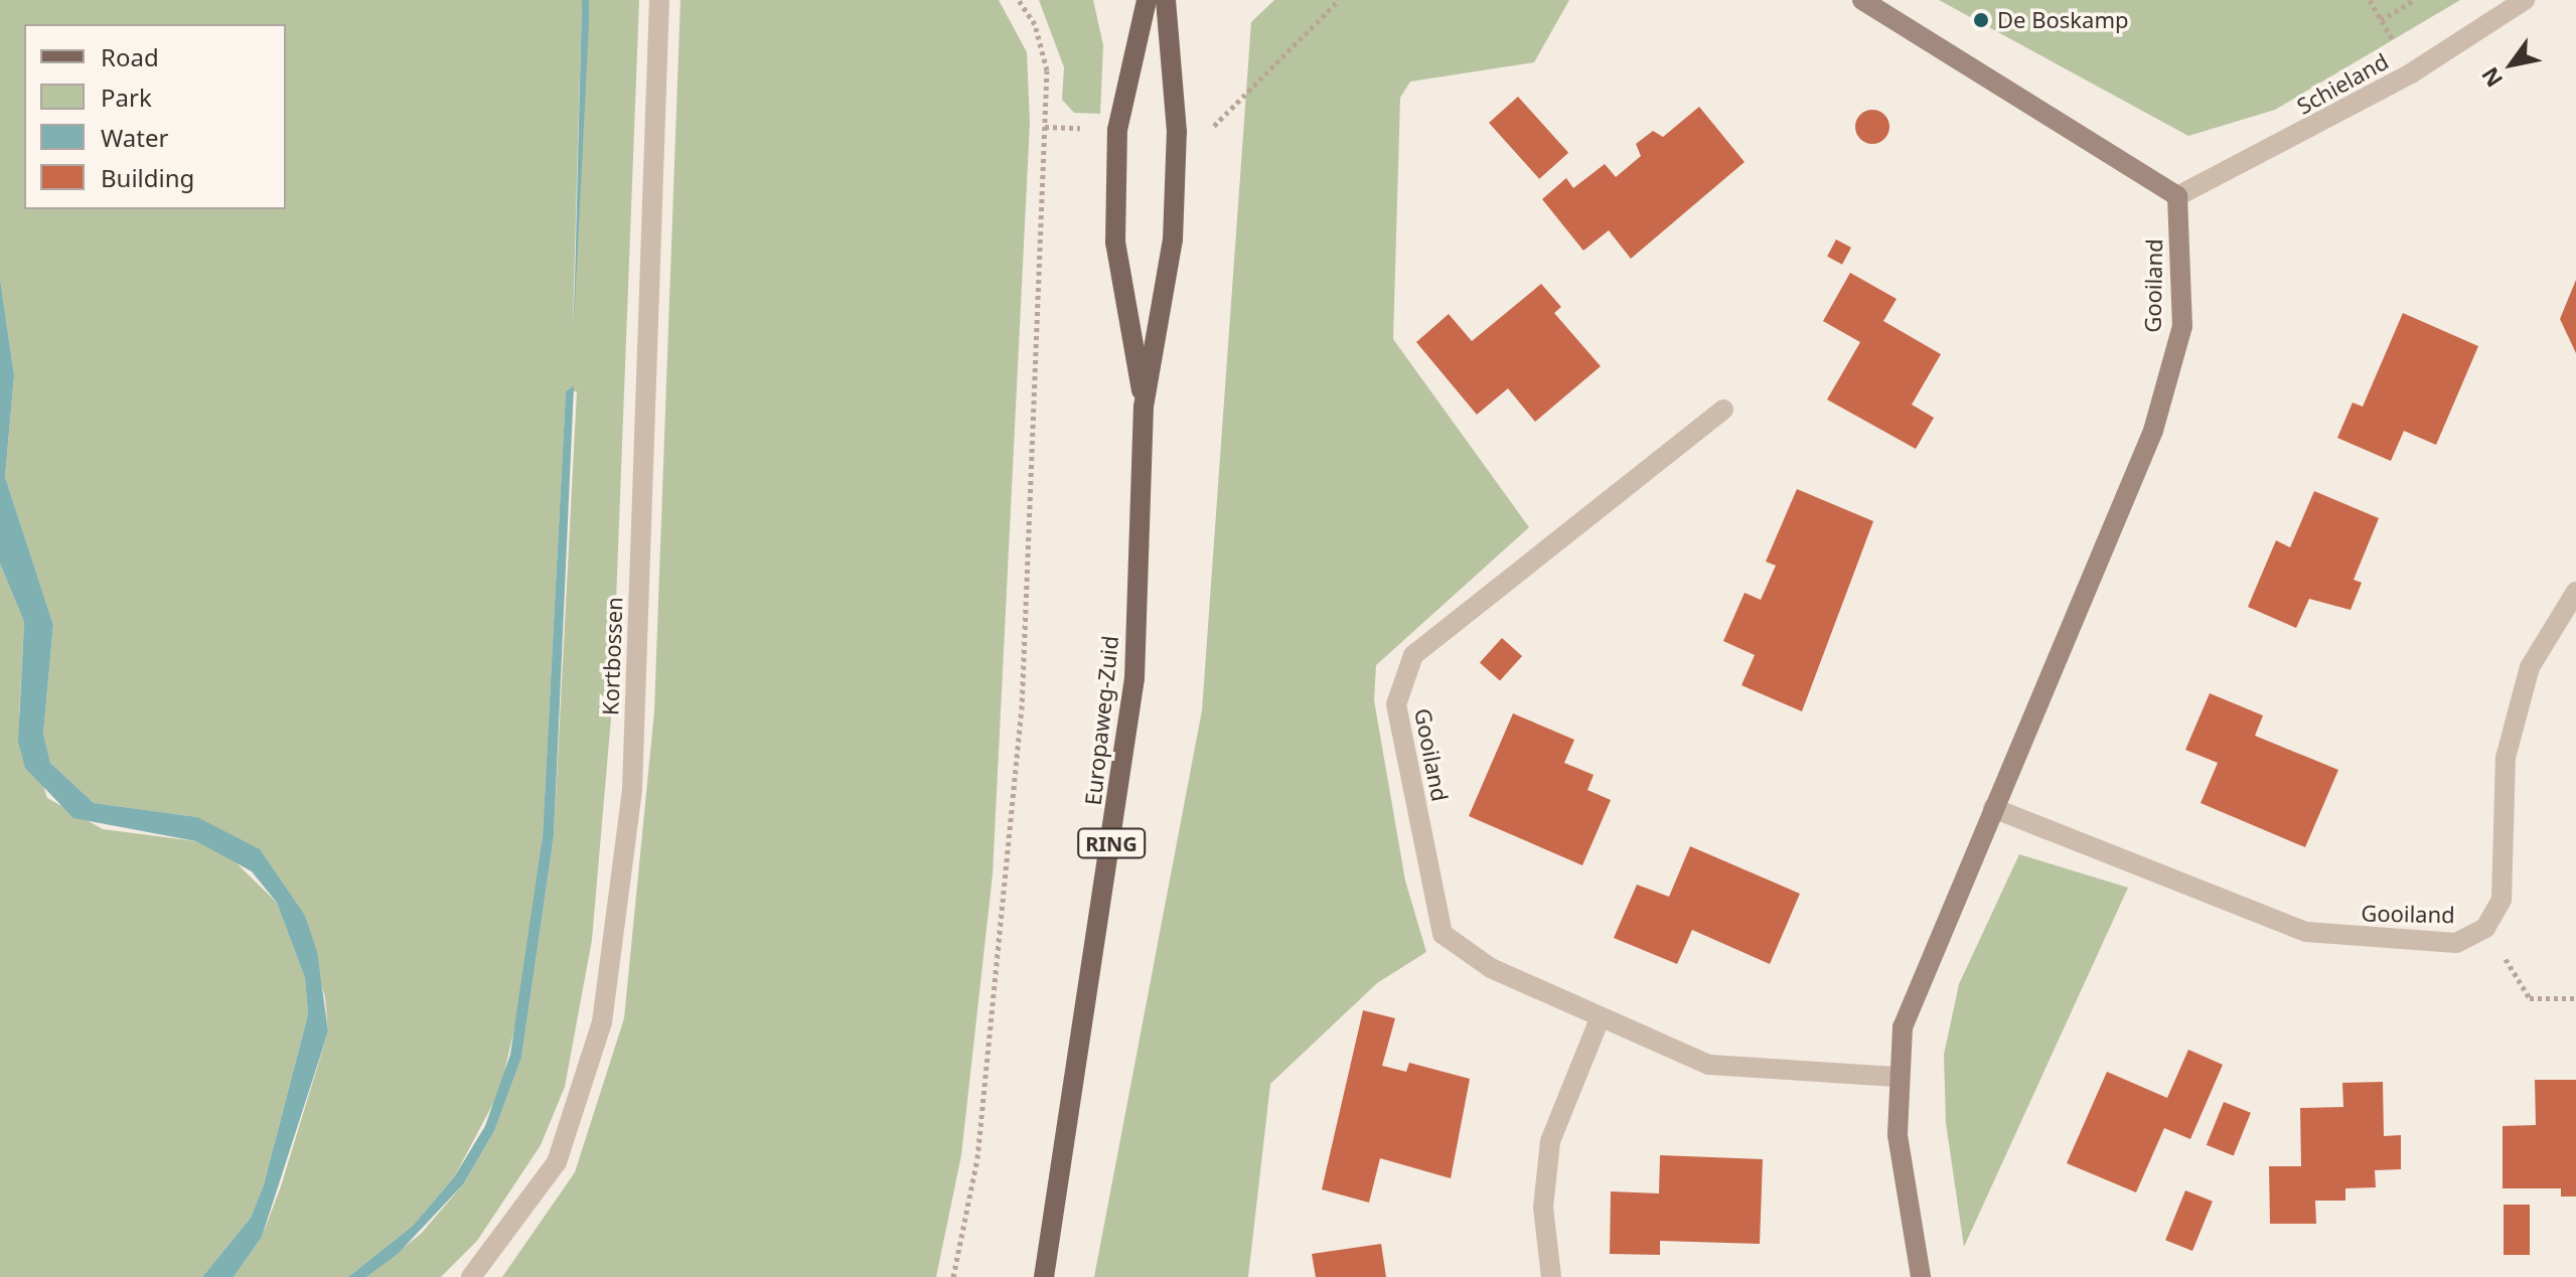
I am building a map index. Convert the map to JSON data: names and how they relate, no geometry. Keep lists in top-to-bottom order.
{
  "streets": {
    "main road": ["Europaweg-Zuid", "RING"],
    "street": ["Schieland", "Gooiland", "Kortbossen"]
  },
  "crossings": [
    ["Schieland", "Gooiland"]
  ],
  "places": ["De Boskamp"],
  "legend": [
    "Road",
    "Park",
    "Water",
    "Building"
  ],
  "north": "bottom left"
}
